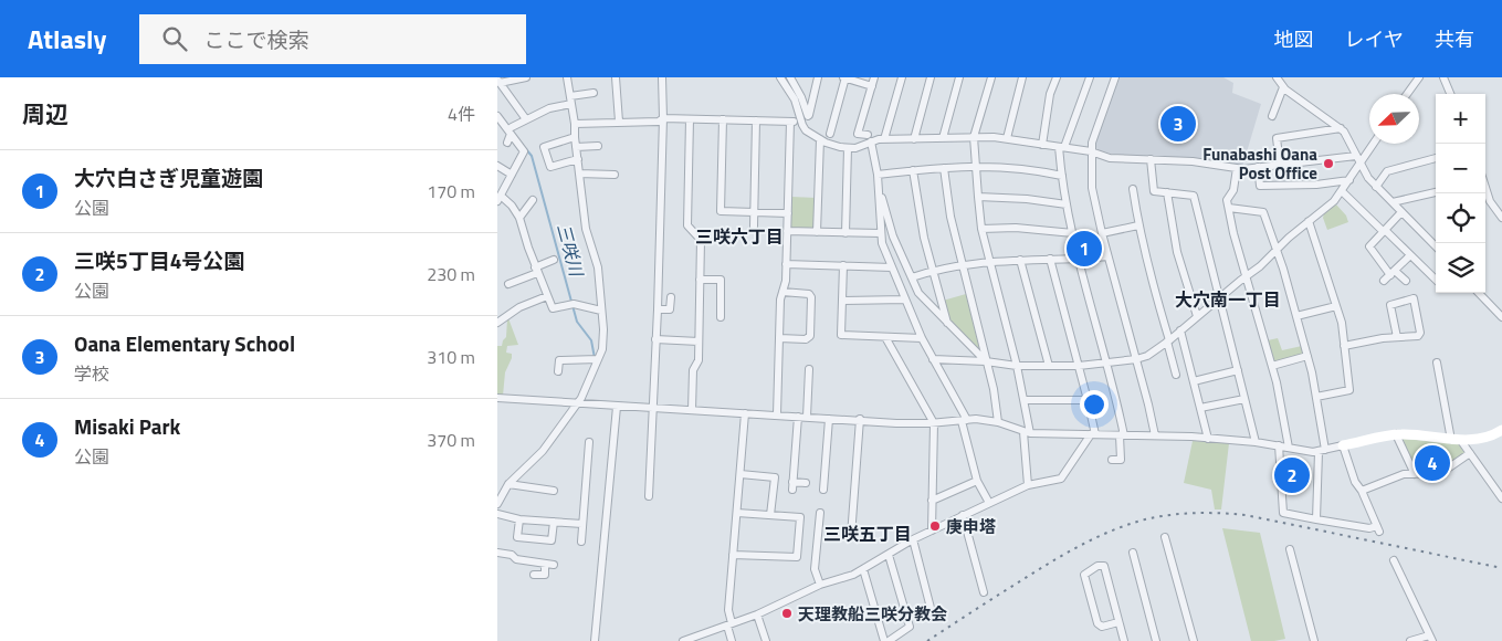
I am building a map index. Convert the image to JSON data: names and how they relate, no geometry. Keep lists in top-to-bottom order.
{
  "districts": ["三咲六丁目", "大穴南一丁目", "三咲五丁目"],
  "water": ["三咲川"],
  "places": ["Funabashi Oana Post Office", "庚申塔", "天理教船三咲分教会"],
  "north": "bottom left",
  "page": {
    "header": "Atlasly",
    "search": "ここで検索",
    "nav": ["地図", "レイヤ", "共有"],
    "heading": ["周辺", "4件"],
    "map_buttons": ["+", "−"],
    "pins": [
      "3",
      "1",
      "4",
      "2"
    ],
    "list": [
      {
        "mark": "1",
        "name": "大穴白さぎ児童遊園",
        "note": "公園",
        "value": "170 m"
      },
      {
        "mark": "2",
        "name": "三咲5丁目4号公園",
        "note": "公園",
        "value": "230 m"
      },
      {
        "mark": "3",
        "name": "Oana Elementary School",
        "note": "学校",
        "value": "310 m"
      },
      {
        "mark": "4",
        "name": "Misaki Park",
        "note": "公園",
        "value": "370 m"
      }
    ]
  }
}
